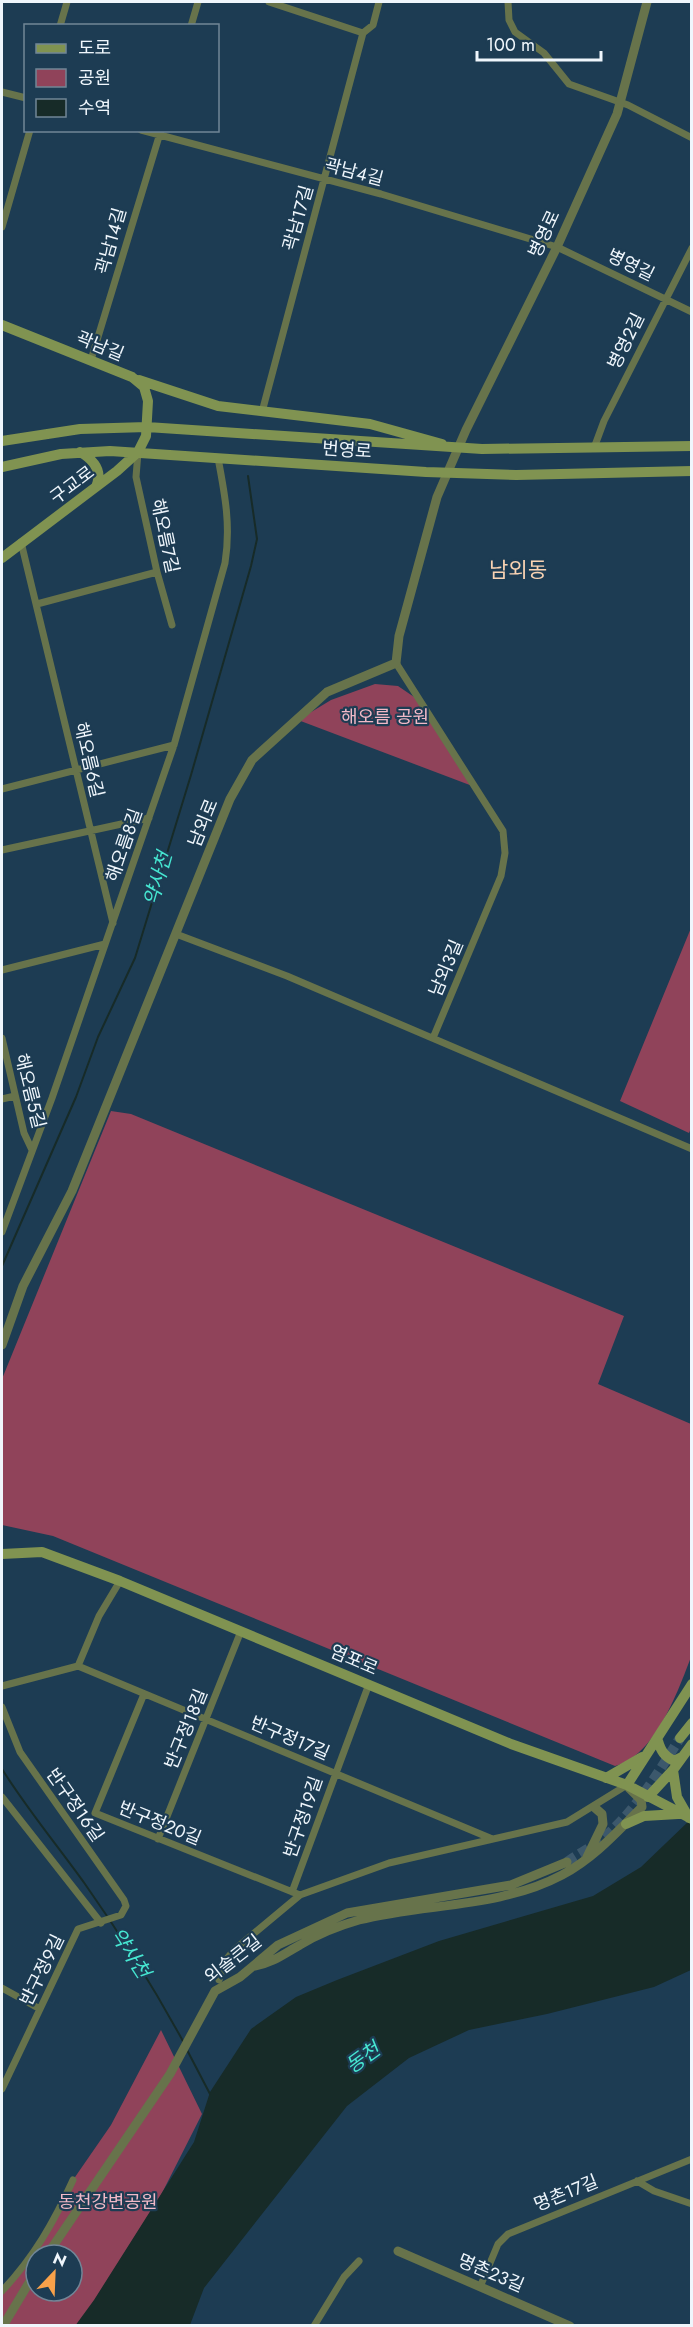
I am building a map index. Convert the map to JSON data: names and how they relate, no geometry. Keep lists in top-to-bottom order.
{
  "streets": {
    "main road": [
      "곽남길",
      "번영로",
      "구교로",
      "염포로"
    ],
    "street": [
      "곽남4길",
      "곽남17길",
      "병영로",
      "곽남14길",
      "병영길",
      "병영2길",
      "해오름7길",
      "해오름6길",
      "남외로",
      "해오름8길",
      "남외3길",
      "해오름5길",
      "반구정18길",
      "반구정17길",
      "반구정16길",
      "반구정19길",
      "반구정20길",
      "외솔큰길",
      "반구정9길",
      "명촌17길",
      "명촌23길"
    ]
  },
  "crossings": [
    ["곽남4길", "곽남17길"],
    ["곽남4길", "병영로"],
    ["곽남4길", "곽남14길"],
    ["곽남4길", "병영길"],
    ["병영로", "병영길"],
    ["병영로", "번영로"],
    ["곽남14길", "곽남길"],
    ["병영길", "병영2길"],
    ["병영2길", "번영로"],
    ["곽남길", "번영로"],
    ["번영로", "구교로"],
    ["번영로", "해오름7길"],
    ["번영로", "해오름8길"],
    ["구교로", "해오름7길"],
    ["구교로", "해오름6길"],
    ["해오름6길", "해오름8길"],
    ["남외로", "남외3길"],
    ["해오름8길", "해오름5길"],
    ["염포로", "반구정18길"],
    ["염포로", "반구정19길"],
    ["반구정18길", "반구정17길"],
    ["반구정18길", "반구정20길"],
    ["반구정17길", "반구정19길"],
    ["반구정17길", "반구정20길"],
    ["반구정16길", "반구정9길"],
    ["반구정19길", "반구정20길"],
    ["명촌17길", "명촌23길"]
  ],
  "districts": ["남외동"],
  "water": ["약사천", "동천"],
  "parks": ["해오름 공원", "동천강변공원"],
  "legend": ["도로", "공원", "수역"],
  "scale_bar": "100 m",
  "north": "top right"
}
